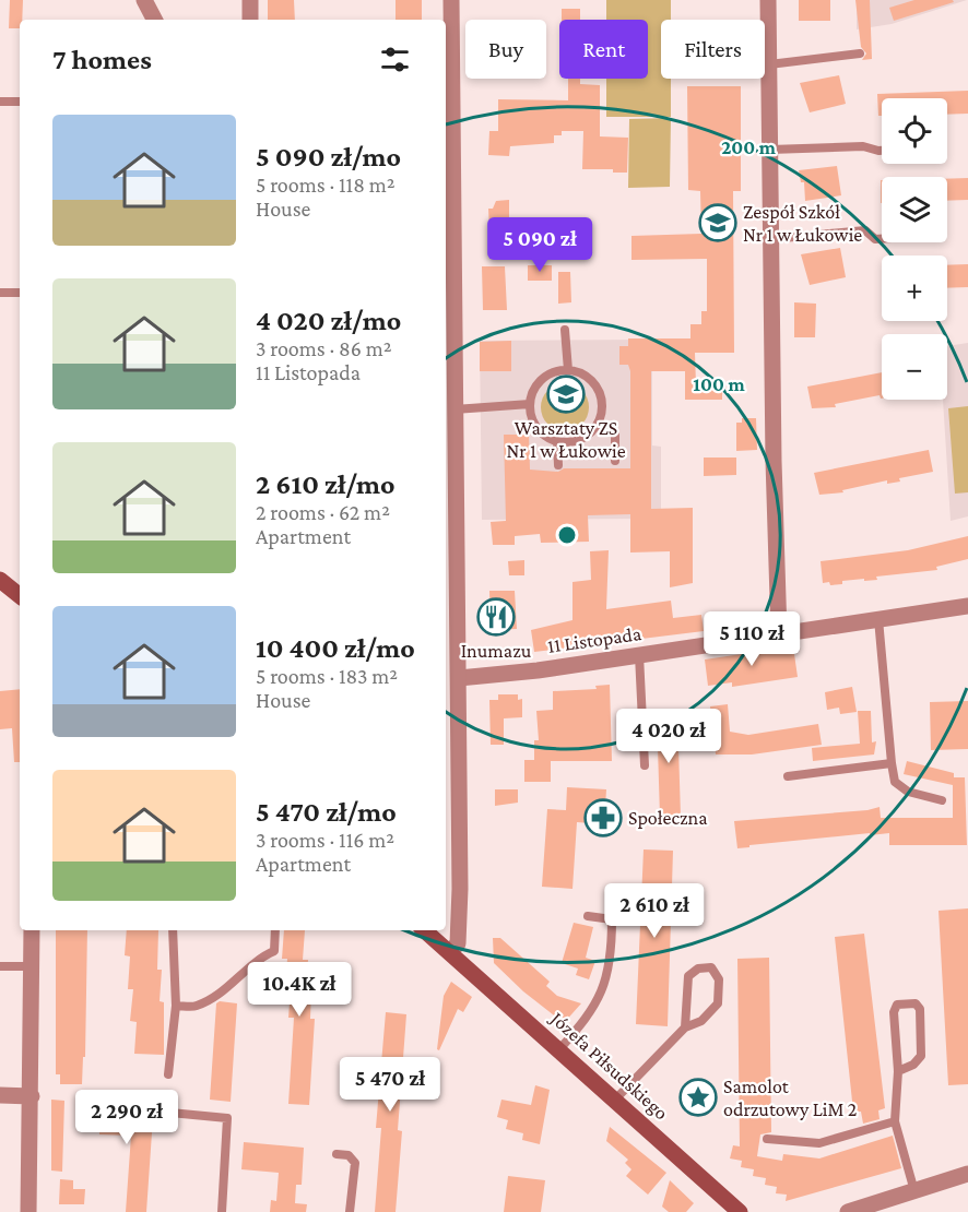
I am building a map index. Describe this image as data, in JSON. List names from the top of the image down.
{
  "streets": {
    "main road": ["Józefa Piłsudskiego"],
    "street": ["11 Listopada"]
  },
  "places": {
    "school or university": ["Zespół Szkół Nr 1 w Łukowie", "Warsztaty ZS Nr 1 w Łukowie"],
    "restaurant": ["Inumazu"],
    "pharmacy": ["Społeczna"],
    "place": ["Samolot odrzutowy LiM 2"]
  },
  "page": {
    "chip": ["Buy", "Rent", "Filters"],
    "heading": "7 homes",
    "map_buttons": ["+", "−"],
    "list": [
      {
        "name": "5 090 zł/mo",
        "note": "5 rooms · 118 m² · House"
      },
      {
        "name": "4 020 zł/mo",
        "note": "3 rooms · 86 m² · 11 Listopada"
      },
      {
        "name": "2 610 zł/mo",
        "note": "2 rooms · 62 m² · Apartment"
      },
      {
        "name": "10 400 zł/mo",
        "note": "5 rooms · 183 m² · House"
      },
      {
        "name": "5 470 zł/mo",
        "note": "3 rooms · 116 m² · Apartment"
      }
    ],
    "price": [
      "5 090 zł",
      "5 110 zł",
      "4 020 zł",
      "2 610 zł",
      "10.4K zł",
      "5 470 zł",
      "2 290 zł"
    ]
  },
  "rings": ["200 m", "100 m"]
}
